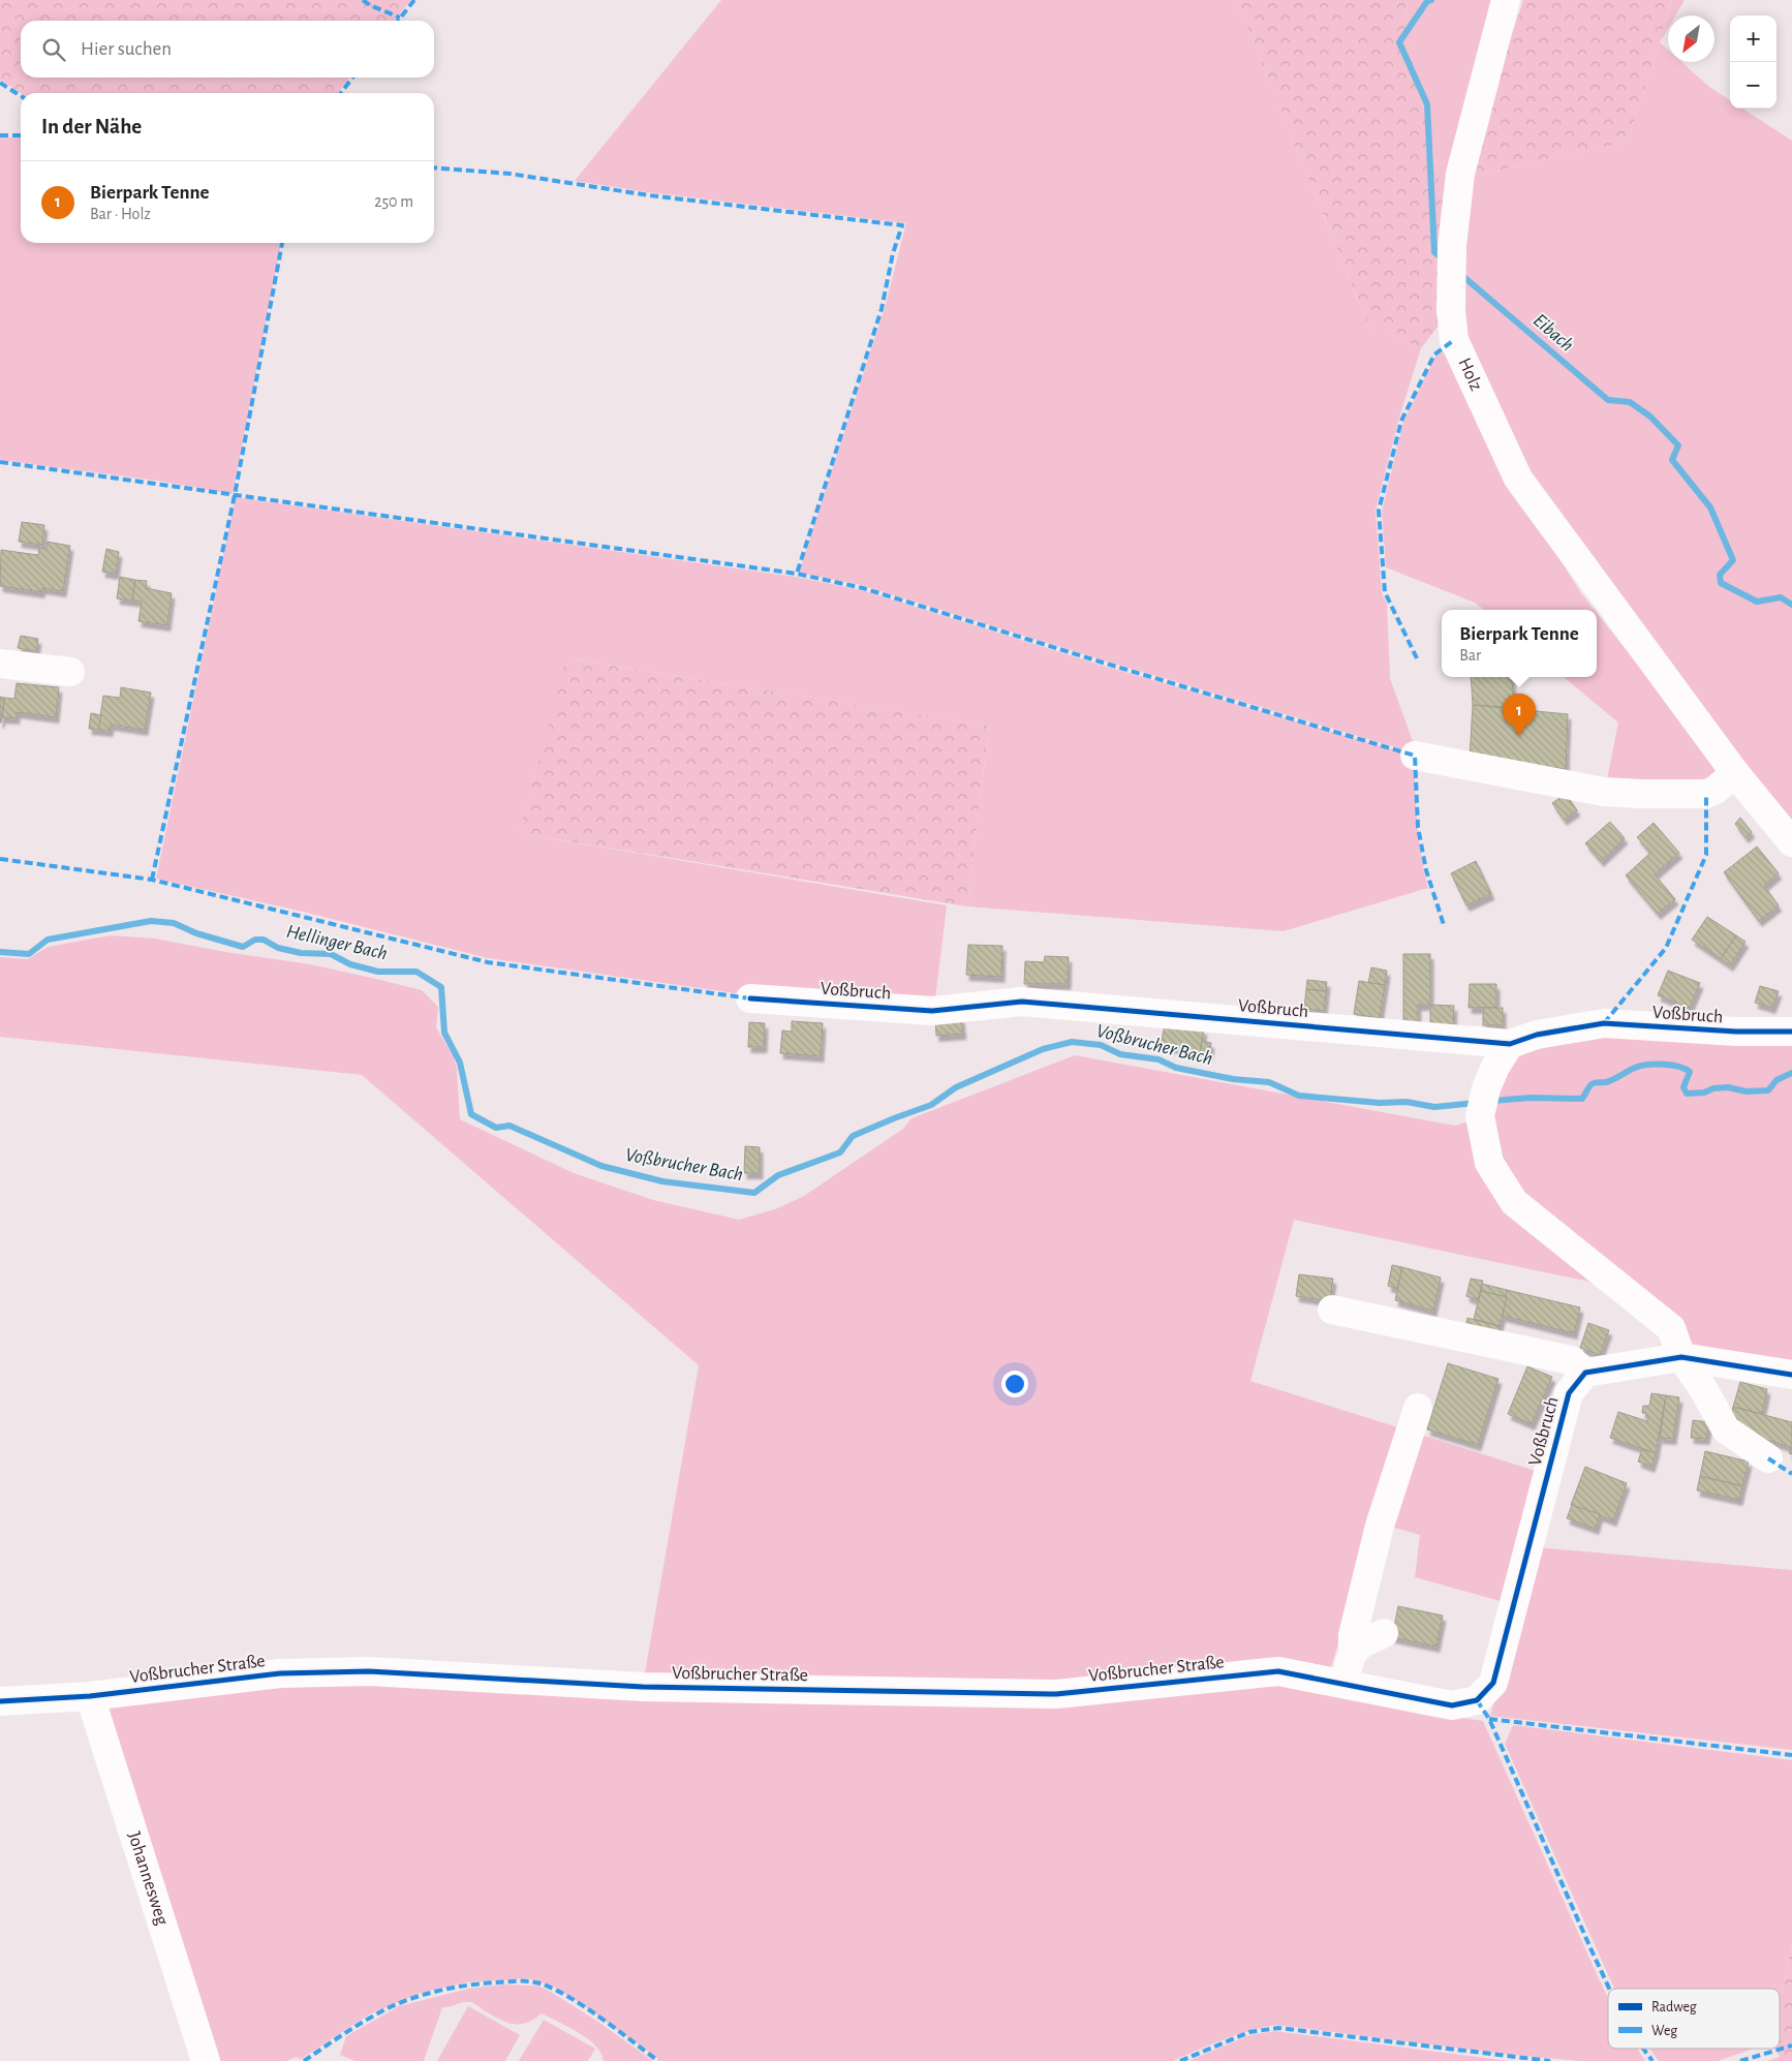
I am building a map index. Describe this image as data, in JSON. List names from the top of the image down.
{
  "streets": {
    "street": [
      "Holz",
      "Voßbruch",
      "Voßbrucher Straße",
      "Johannesweg"
    ]
  },
  "crossings": [
    ["Voßbruch", "Voßbrucher Straße"],
    ["Voßbrucher Straße", "Johannesweg"]
  ],
  "water": ["Eibach", "Hellinger Bach", "Voßbrucher Bach"],
  "legend": ["Radweg", "Weg"],
  "north": "bottom left",
  "page": {
    "map_buttons": ["+", "−"],
    "search": "Hier suchen",
    "heading": "In der Nähe",
    "list": [
      {
        "mark": "1",
        "name": "Bierpark Tenne",
        "note": "Bar · Holz",
        "value": "250 m"
      }
    ],
    "popup": ["Bierpark Tenne", "Bar"],
    "pins": "1"
  }
}
